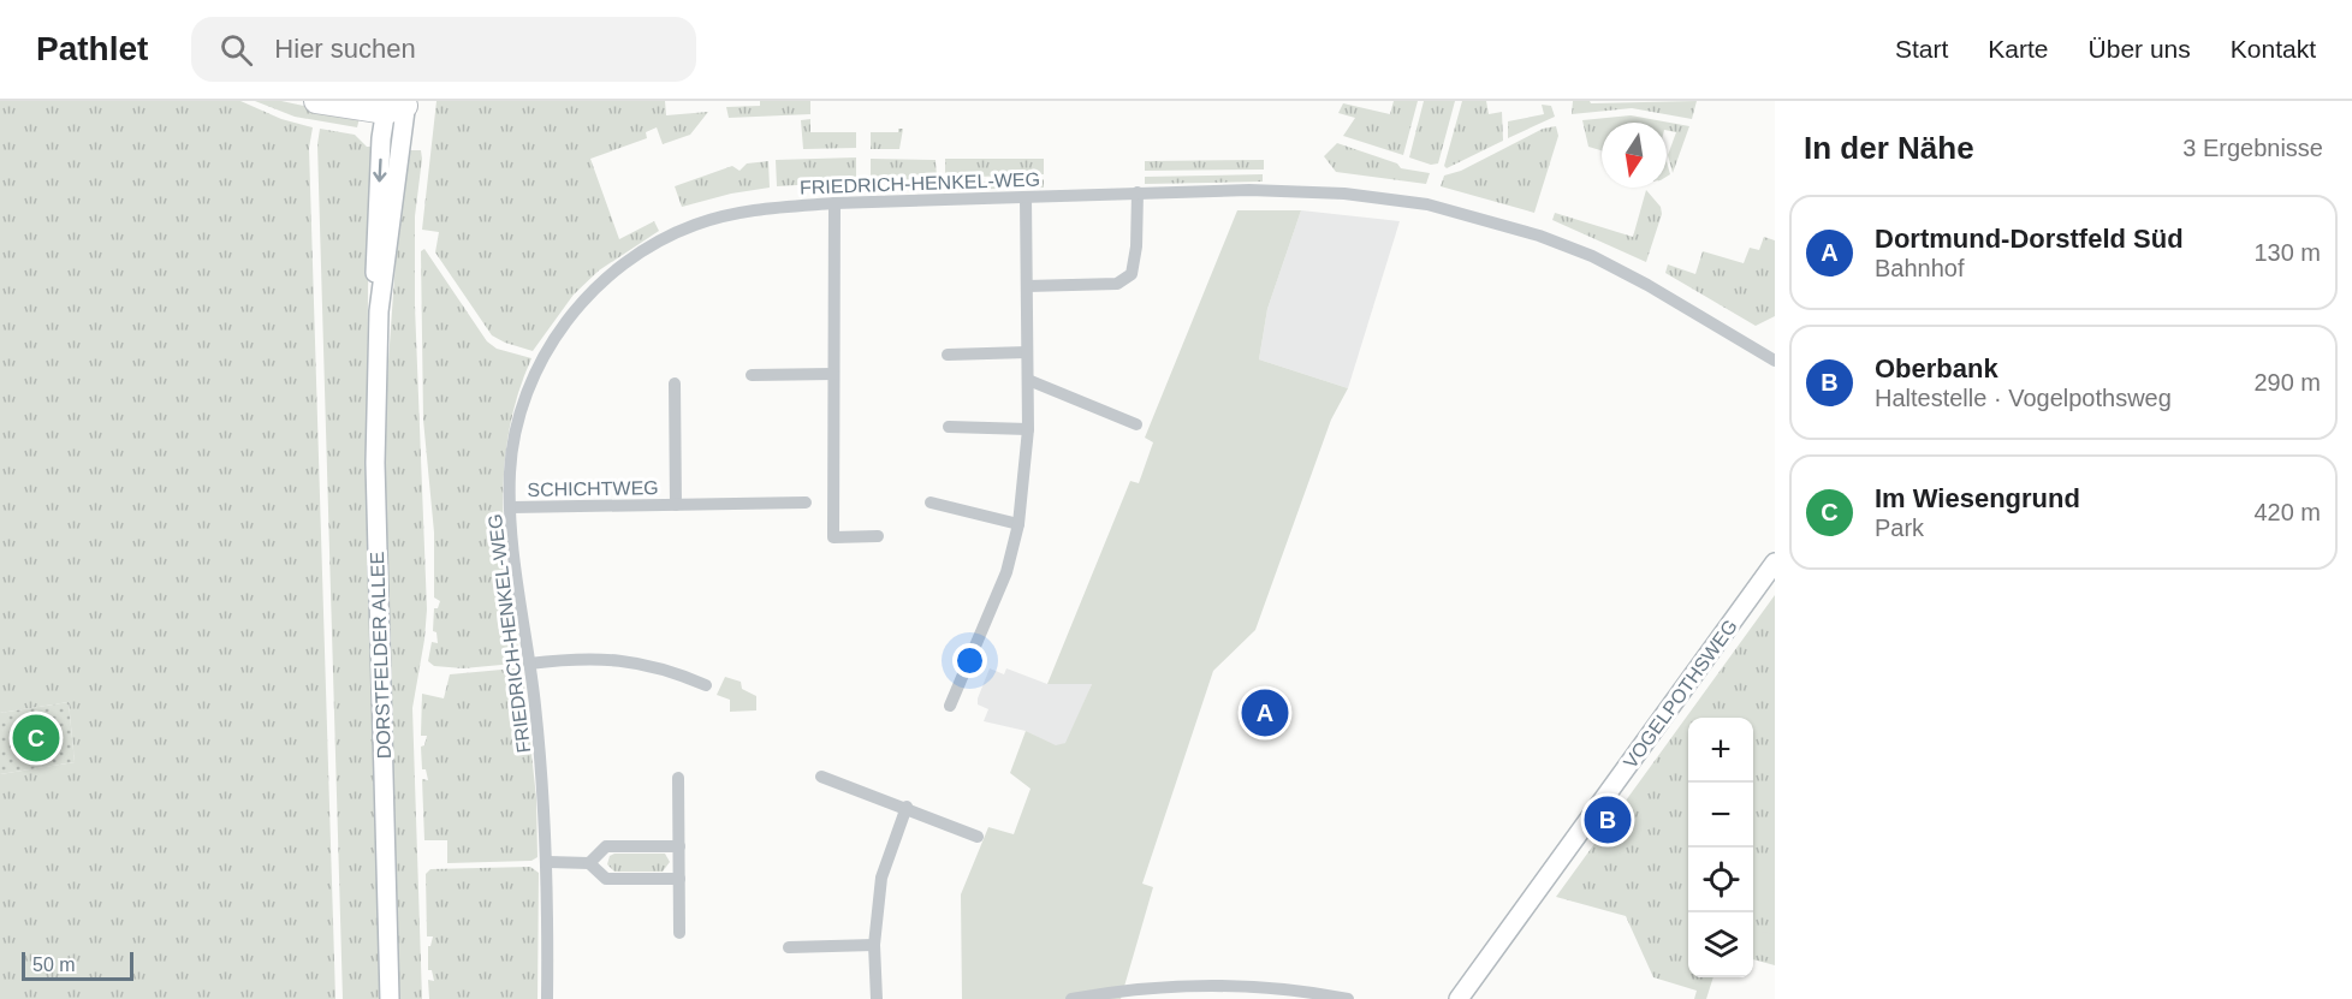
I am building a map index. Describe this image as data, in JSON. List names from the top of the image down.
{
  "streets": {
    "main road": ["DORSTFELDER ALLEE", "VOGELPOTHSWEG"],
    "street": ["FRIEDRICH-HENKEL-WEG", "SCHICHTWEG"]
  },
  "crossings": [
    ["FRIEDRICH-HENKEL-WEG", "SCHICHTWEG"]
  ],
  "scale_bar": "50 m",
  "north": "bottom",
  "page": {
    "header": "Pathlet",
    "search": "Hier suchen",
    "nav": [
      "Start",
      "Karte",
      "Über uns",
      "Kontakt"
    ],
    "heading": ["In der Nähe", "3 Ergebnisse"],
    "list": [
      {
        "mark": "A",
        "name": "Dortmund-Dorstfeld Süd",
        "note": "Bahnhof",
        "value": "130 m"
      },
      {
        "mark": "B",
        "name": "Oberbank",
        "note": "Haltestelle · Vogelpothsweg",
        "value": "290 m"
      },
      {
        "mark": "C",
        "name": "Im Wiesengrund",
        "note": "Park",
        "value": "420 m"
      }
    ],
    "pins": ["A", "C", "B"],
    "map_buttons": ["+", "−"],
    "scale": "50 m"
  }
}
